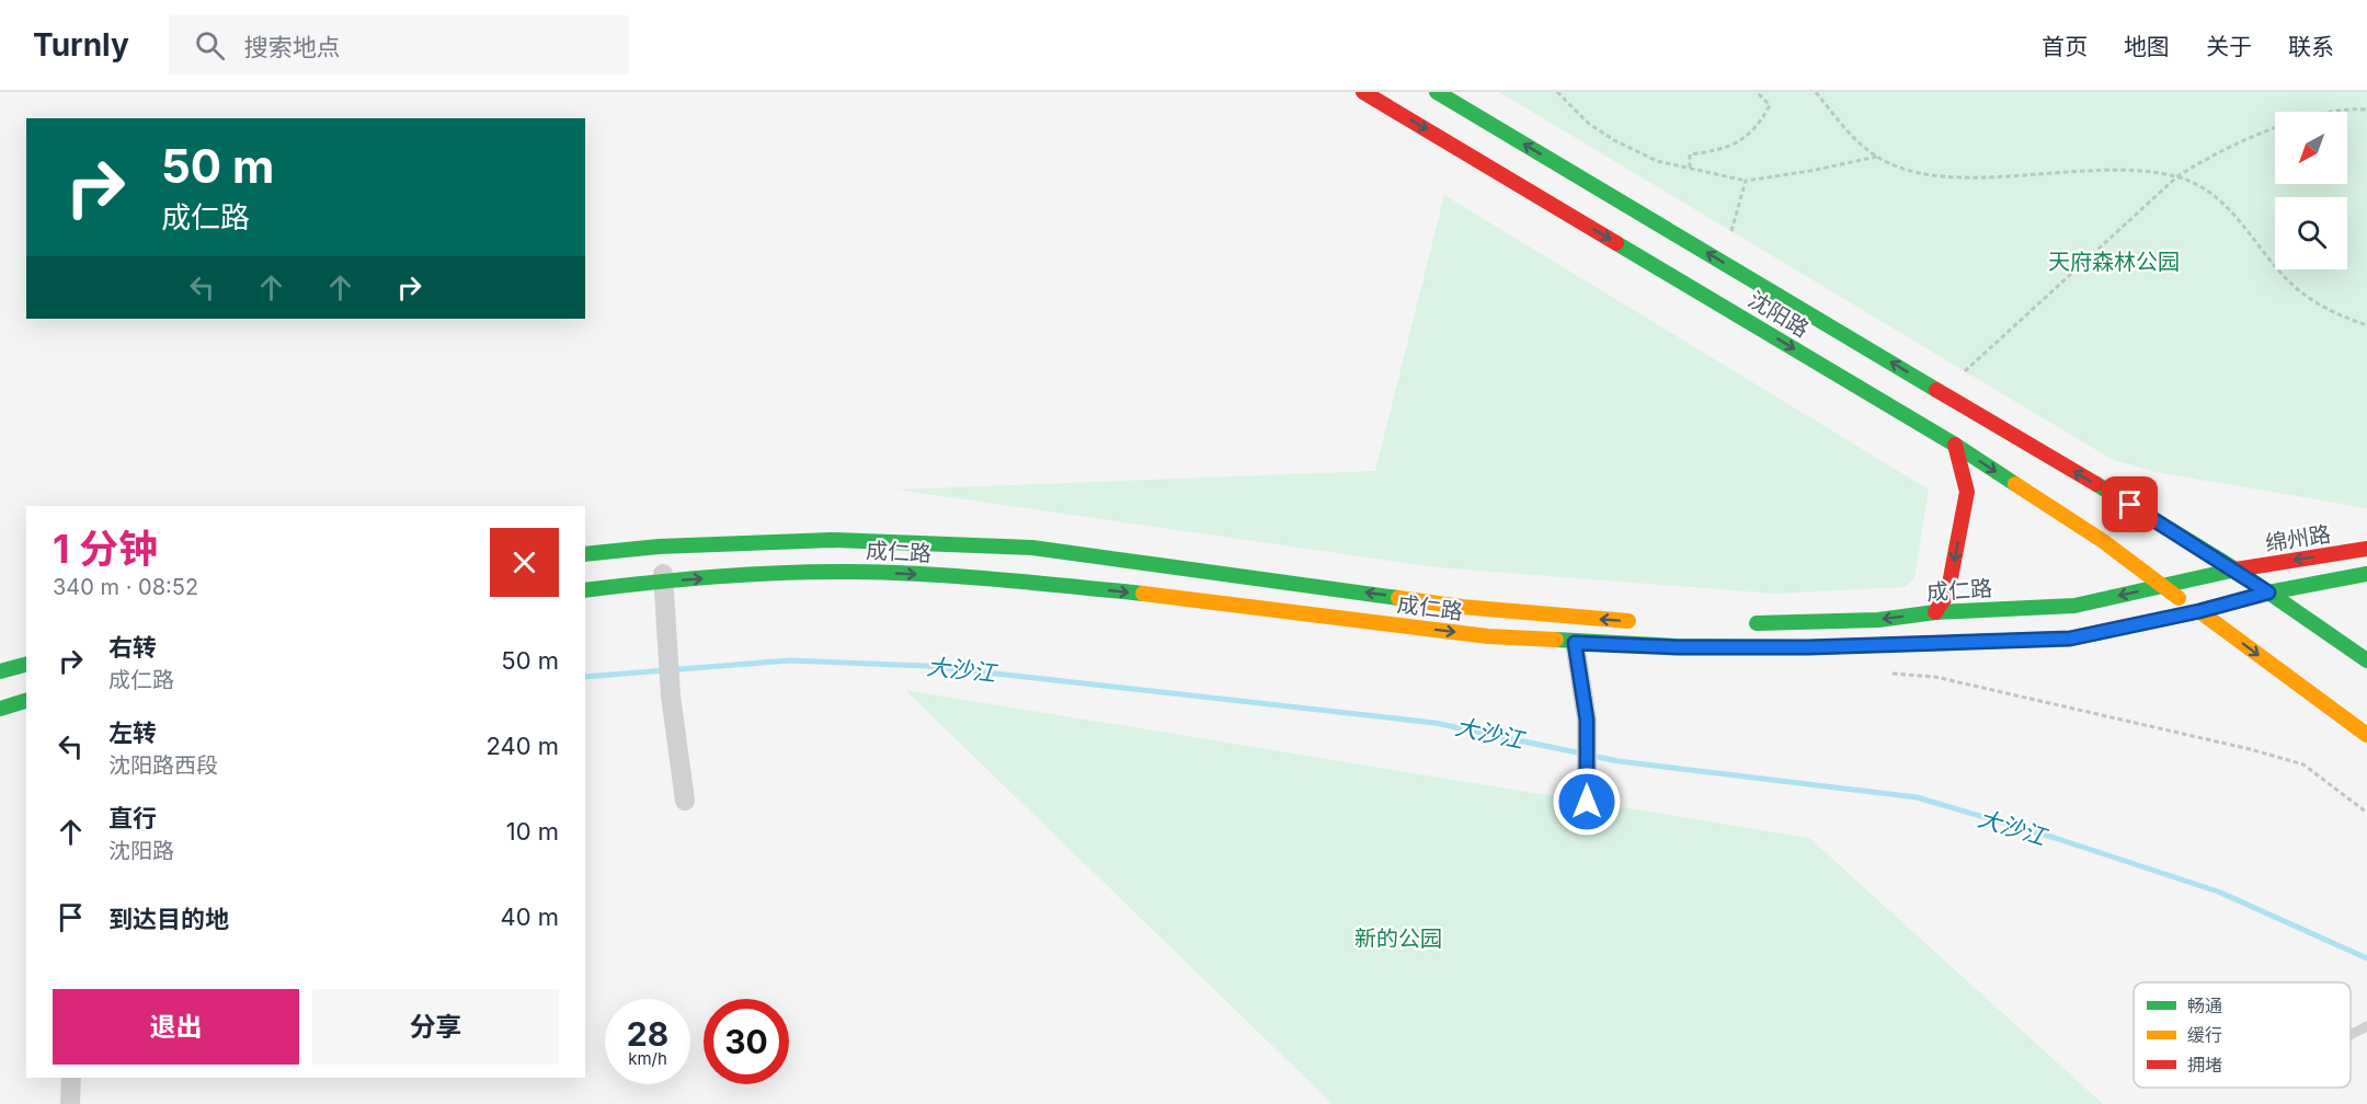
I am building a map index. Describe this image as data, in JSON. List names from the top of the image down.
{
  "streets": {
    "main road": ["沈阳路", "绵州路", "成仁路"]
  },
  "crossings": [
    ["沈阳路", "绵州路"],
    ["沈阳路", "成仁路"],
    ["绵州路", "成仁路"]
  ],
  "water": ["大沙江"],
  "parks": ["天府森林公园", "新的公园"],
  "legend": ["畅通", "缓行", "拥堵"],
  "north": "bottom left",
  "page": {
    "header": "Turnly",
    "search": "搜索地点",
    "nav": [
      "首页",
      "地图",
      "关于",
      "联系"
    ],
    "turn": ["50 m", "成仁路"],
    "heading": ["1 分钟", "340 m · 08:52"],
    "list": [
      {
        "name": "右转",
        "note": "成仁路",
        "value": "50 m"
      },
      {
        "name": "左转",
        "note": "沈阳路西段",
        "value": "240 m"
      },
      {
        "name": "直行",
        "note": "沈阳路",
        "value": "10 m"
      },
      {
        "name": "到达目的地",
        "value": "40 m"
      }
    ],
    "buttons": ["退出", "分享"],
    "speed": "28 km/h",
    "limit": "30"
  }
}
